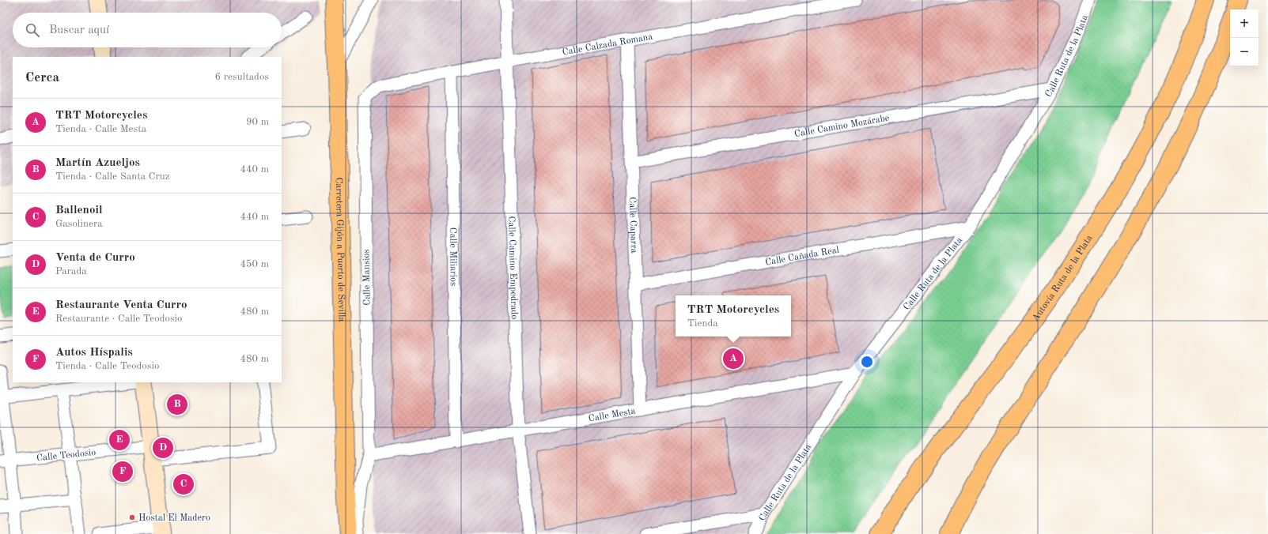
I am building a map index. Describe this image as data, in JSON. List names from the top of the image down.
{
  "streets": {
    "highway": ["Carretera Gijón a Puerto de Sevilla", "Autovía Ruta de la Plata"],
    "street": [
      "Calle Calzada Romana",
      "Calle Ruta de la Plata",
      "Calle Camino Mozárabe",
      "Calle Caparra",
      "Calle Cañada Real",
      "Calle Miliarios",
      "Calle Camino Empedrado",
      "Calle Mansios",
      "Calle Mesta",
      "Calle Teodosio"
    ]
  },
  "crossings": [
    ["Calle Calzada Romana", "Calle Caparra"],
    ["Calle Calzada Romana", "Calle Miliarios"],
    ["Calle Calzada Romana", "Calle Camino Empedrado"],
    ["Calle Calzada Romana", "Calle Mansios"],
    ["Calle Ruta de la Plata", "Calle Camino Mozárabe"],
    ["Calle Ruta de la Plata", "Calle Cañada Real"],
    ["Calle Ruta de la Plata", "Calle Mesta"],
    ["Calle Camino Mozárabe", "Calle Caparra"],
    ["Calle Caparra", "Calle Cañada Real"],
    ["Calle Caparra", "Calle Mesta"],
    ["Calle Miliarios", "Calle Mesta"],
    ["Calle Camino Empedrado", "Calle Mesta"],
    ["Calle Mansios", "Calle Mesta"]
  ],
  "places": ["Hostal El Madero"],
  "page": {
    "map_buttons": ["+", "−"],
    "search": "Buscar aquí",
    "heading": ["Cerca", "6 resultados"],
    "list": [
      {
        "mark": "A",
        "name": "TRT Motorcycles",
        "note": "Tienda · Calle Mesta",
        "value": "90 m"
      },
      {
        "mark": "B",
        "name": "Martín Azueljos",
        "note": "Tienda · Calle Santa Cruz",
        "value": "440 m"
      },
      {
        "mark": "C",
        "name": "Ballenoil",
        "note": "Gasolinera",
        "value": "440 m"
      },
      {
        "mark": "D",
        "name": "Venta de Curro",
        "note": "Parada",
        "value": "450 m"
      },
      {
        "mark": "E",
        "name": "Restaurante Venta Curro",
        "note": "Restaurante · Calle Teodosio",
        "value": "480 m"
      },
      {
        "mark": "F",
        "name": "Autos Híspalis",
        "note": "Tienda · Calle Teodosio",
        "value": "480 m"
      }
    ],
    "popup": ["TRT Motorcycles", "Tienda"],
    "pins": [
      "A",
      "B",
      "E",
      "D",
      "F",
      "C"
    ]
  }
}
